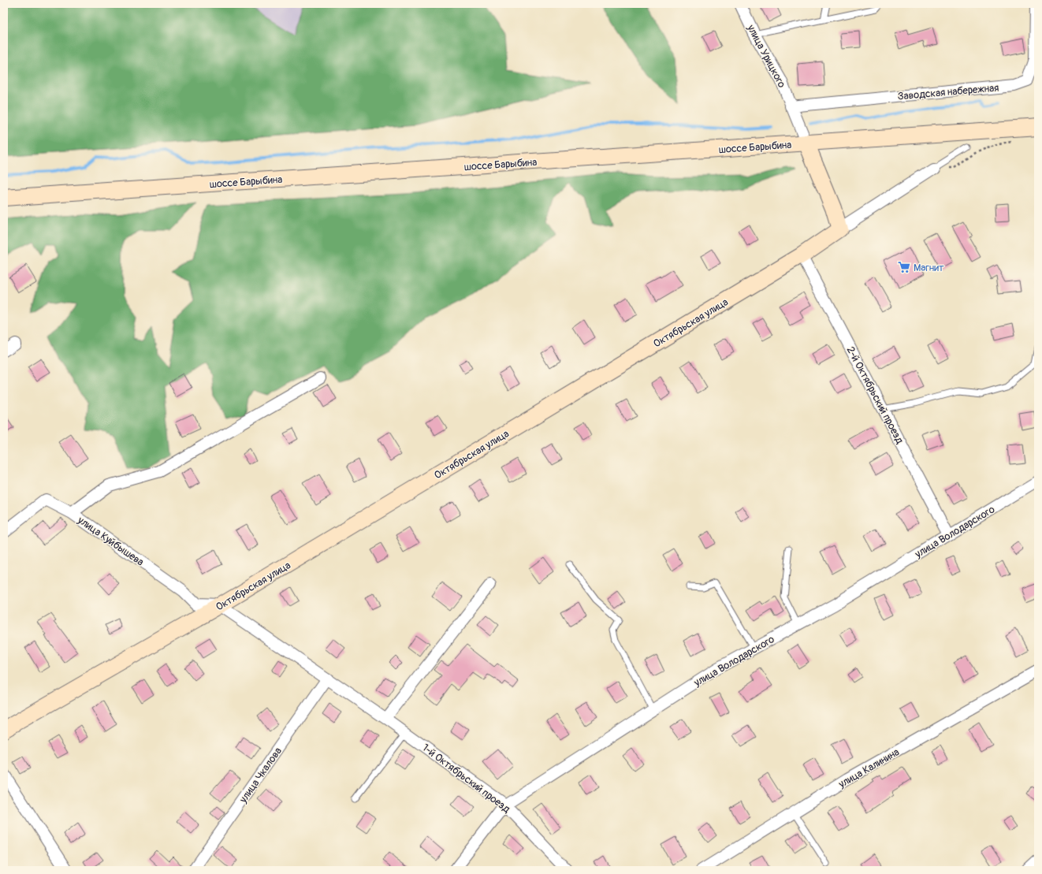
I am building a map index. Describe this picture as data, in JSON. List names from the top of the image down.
{
  "streets": {
    "street": [
      "улица Урицкого",
      "Заводская набережная",
      "шоссе Барыбина",
      "Октябрьская улица",
      "2-й Октябрьский проезд",
      "улица Володарского",
      "улица Куйбышева",
      "улица Калинина",
      "улица Чкалова",
      "1-й Октябрьский проезд"
    ]
  },
  "crossings": [
    ["улица Урицкого", "Заводская набережная"],
    ["улица Урицкого", "шоссе Барыбина"],
    ["Октябрьская улица", "2-й Октябрьский проезд"],
    ["Октябрьская улица", "улица Куйбышева"],
    ["Октябрьская улица", "1-й Октябрьский проезд"],
    ["2-й Октябрьский проезд", "улица Володарского"],
    ["улица Володарского", "1-й Октябрьский проезд"],
    ["улица Куйбышева", "1-й Октябрьский проезд"],
    ["улица Чкалова", "1-й Октябрьский проезд"]
  ],
  "places": {
    "supermarket": ["Магнит"]
  }
}
